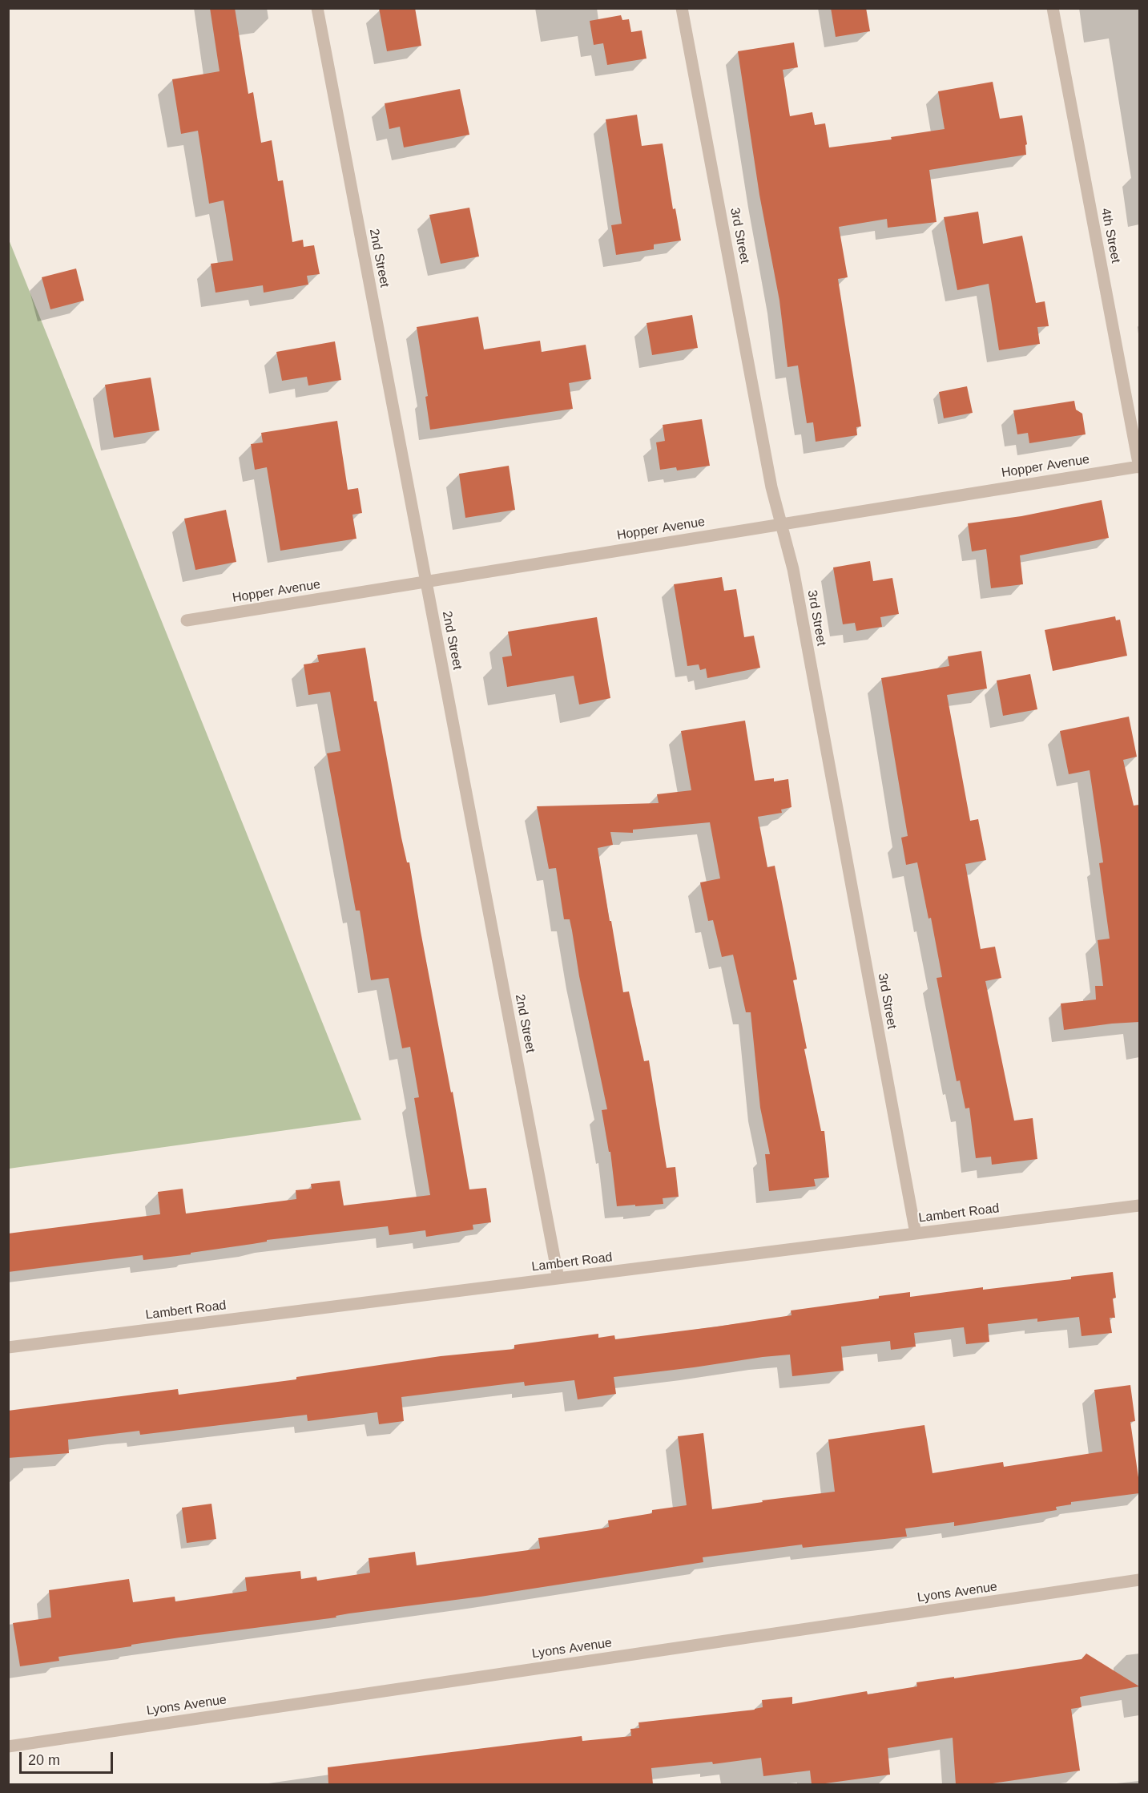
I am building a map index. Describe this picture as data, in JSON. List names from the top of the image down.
{
  "streets": {
    "street": [
      "3rd Street",
      "4th Street",
      "2nd Street",
      "Hopper Avenue",
      "Lambert Road",
      "Lyons Avenue"
    ]
  },
  "crossings": [
    ["3rd Street", "Hopper Avenue"],
    ["3rd Street", "Lambert Road"],
    ["4th Street", "Hopper Avenue"],
    ["2nd Street", "Hopper Avenue"],
    ["2nd Street", "Lambert Road"]
  ],
  "scale_bar": "20 m"
}
